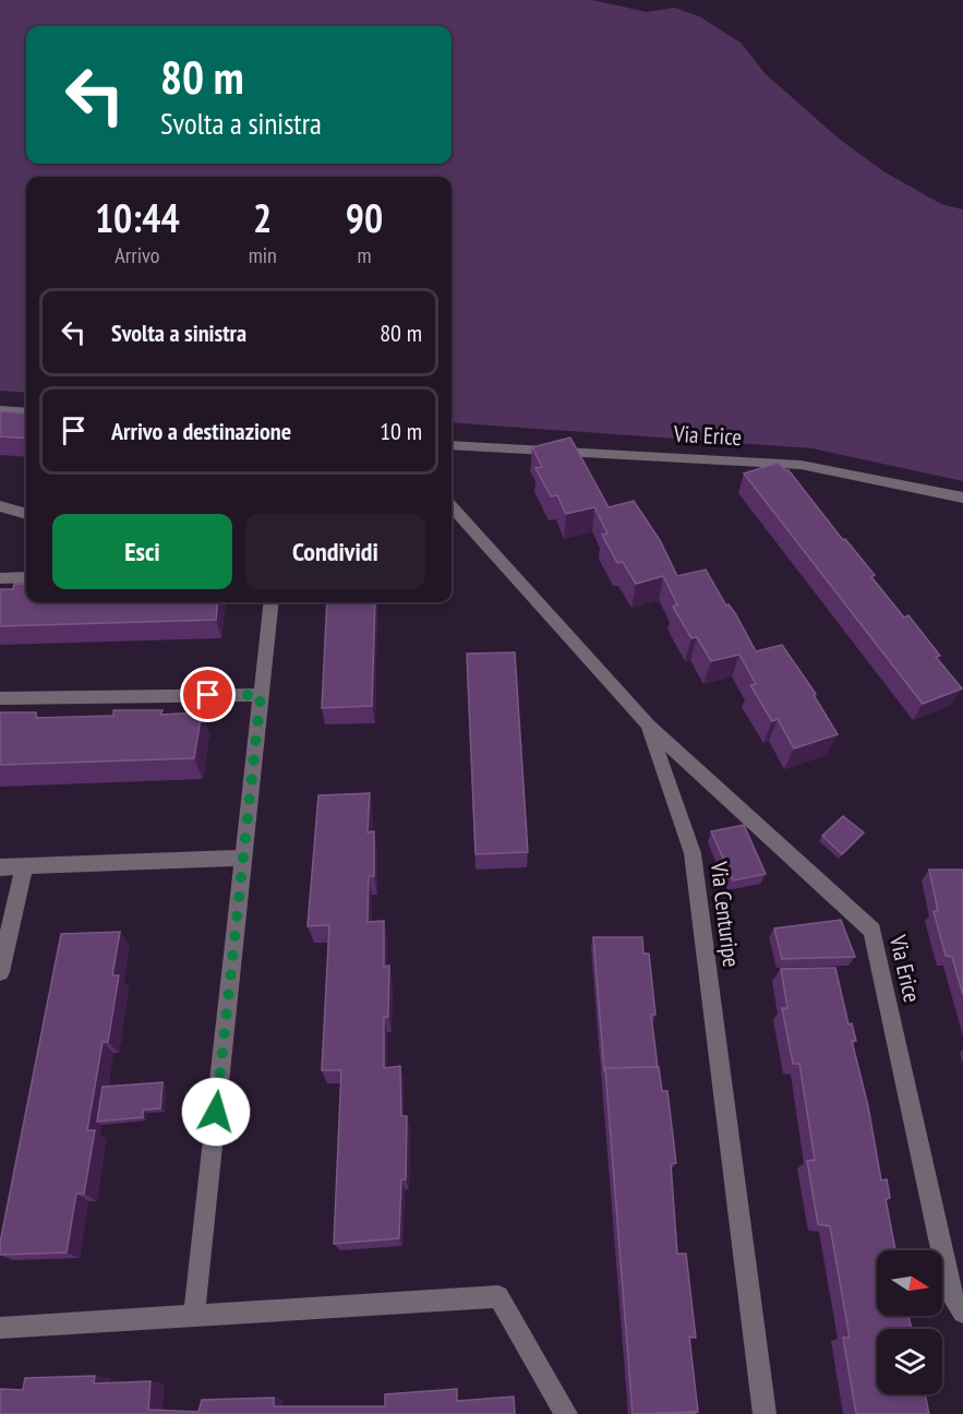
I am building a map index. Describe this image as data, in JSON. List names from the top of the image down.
{
  "streets": {
    "street": ["Via Erice", "Via Centuripe"]
  },
  "crossings": [
    ["Via Erice", "Via Centuripe"]
  ],
  "north": "right",
  "page": {
    "turn": ["80 m", "Svolta a sinistra"],
    "eta": [
      "10:44",
      "Arrivo",
      "2",
      "min",
      "90",
      "m"
    ],
    "list": [
      {
        "name": "Svolta a sinistra",
        "value": "80 m"
      },
      {
        "name": "Arrivo a destinazione",
        "value": "10 m"
      }
    ],
    "buttons": ["Esci", "Condividi"]
  }
}
